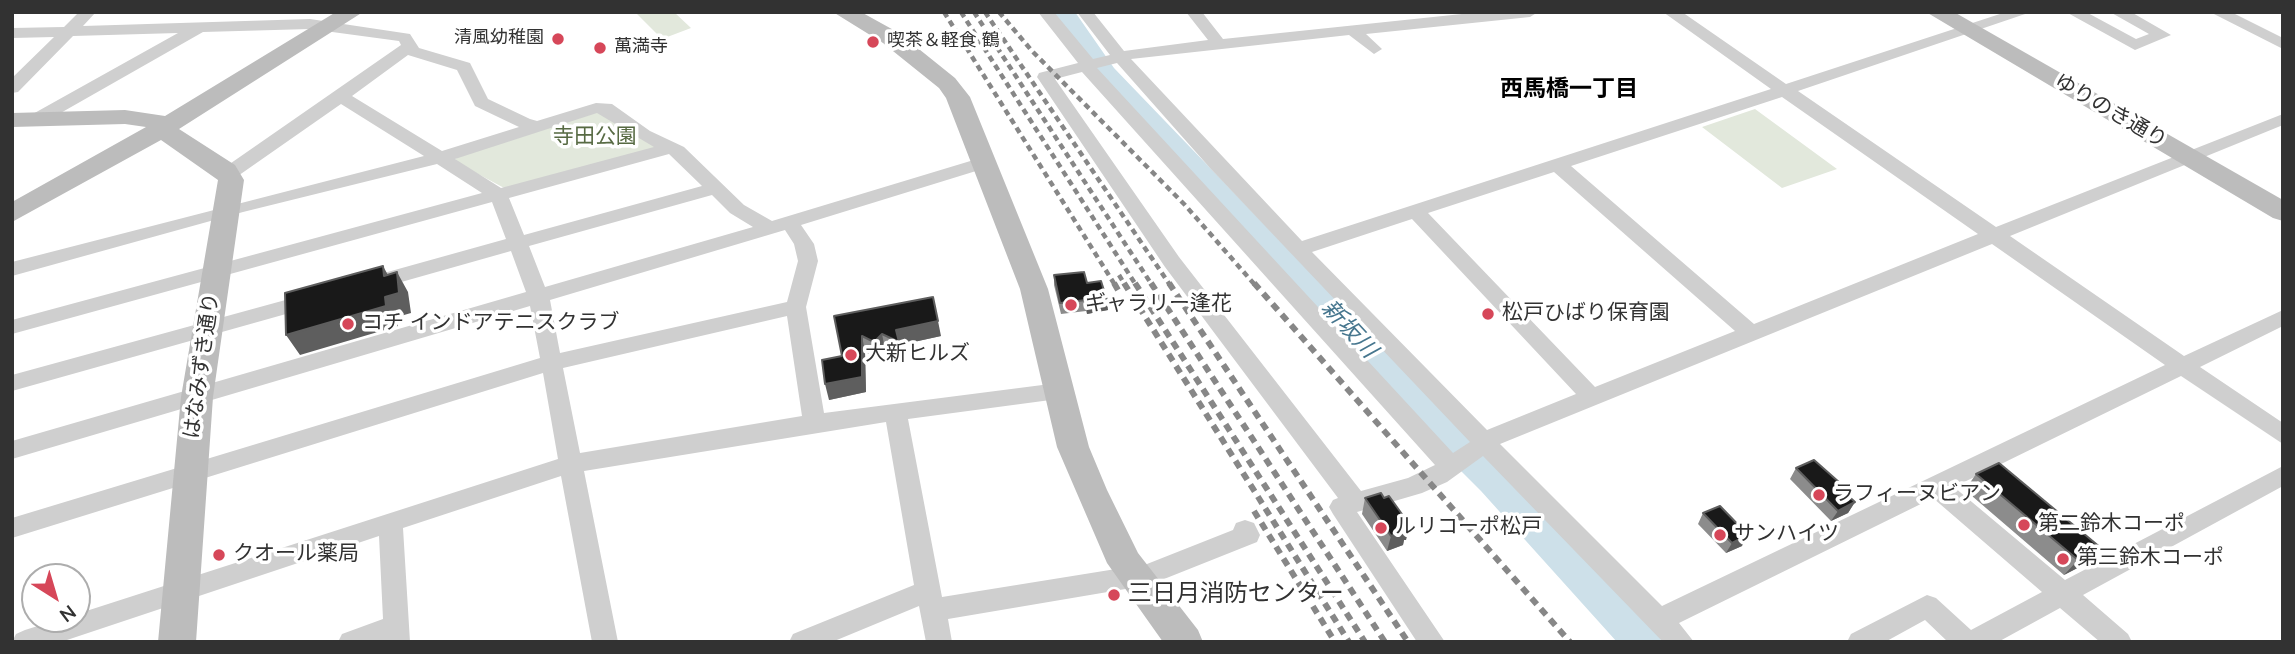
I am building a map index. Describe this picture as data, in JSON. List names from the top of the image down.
{
  "streets": {
    "street": ["ゆりのき通り", "はなみずき通り"]
  },
  "districts": ["西馬橋一丁目"],
  "water": ["新坂川"],
  "parks": ["寺田公園"],
  "places": [
    "清風幼稚園",
    "喫茶＆軽食 鶴",
    "萬満寺",
    "ギャラリー逢花",
    "松戸ひばり保育園",
    "コチ インドアテニスクラブ",
    "大新ヒルズ",
    "ラフィーヌビアン",
    "第二鈴木コーポ",
    "ルリコーポ松戸",
    "サンハイツ",
    "クオール薬局",
    "第三鈴木コーポ",
    "三日月消防センター"
  ],
  "north": "bottom right"
}
